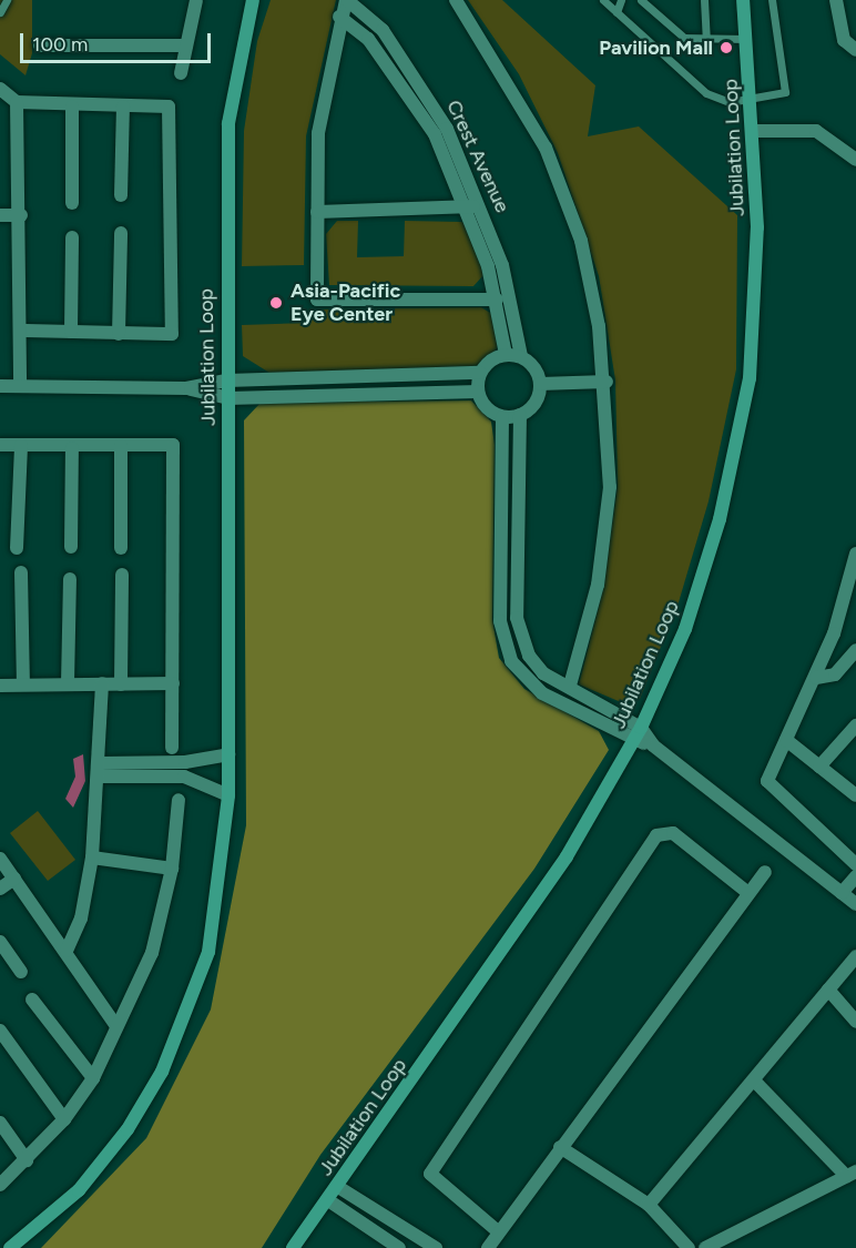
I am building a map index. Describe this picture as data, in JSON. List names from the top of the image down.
{
  "streets": {
    "main road": ["Jubilation Loop"],
    "street": ["Crest Avenue"]
  },
  "places": ["Pavilion Mall", "Asia-Pacific Eye Center"],
  "scale_bar": "100 m"
}
